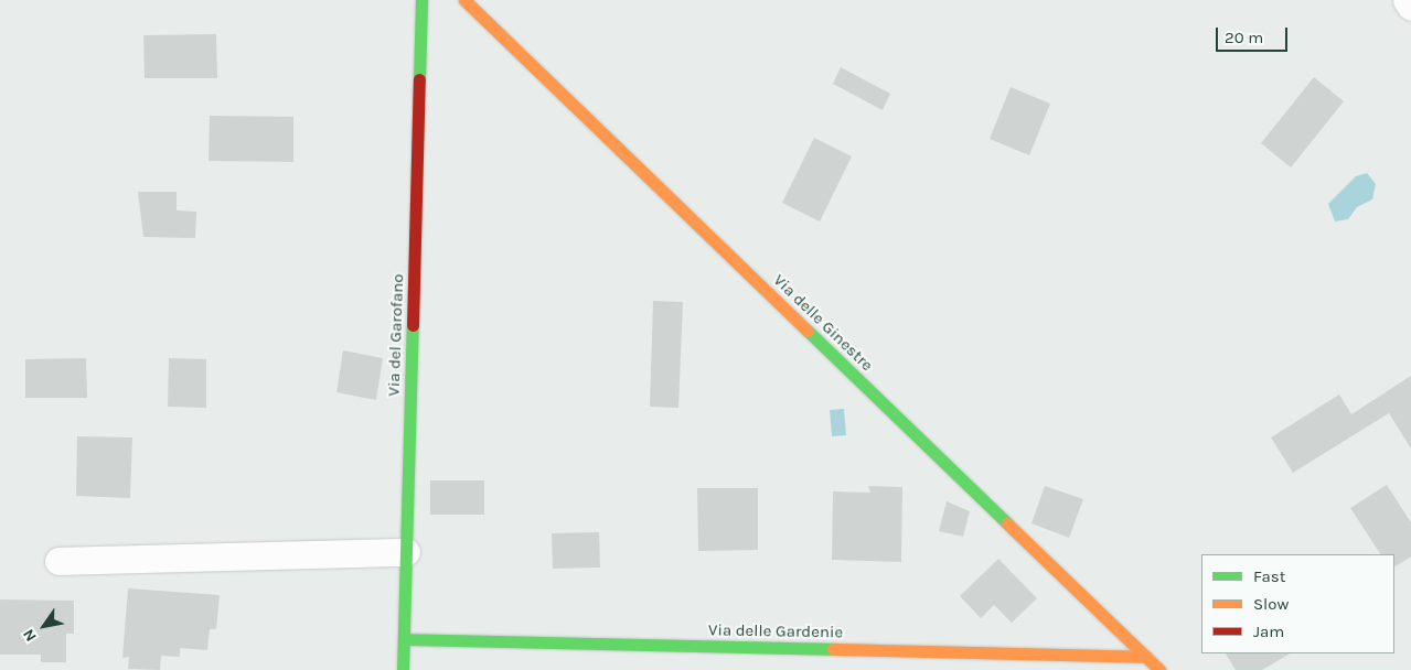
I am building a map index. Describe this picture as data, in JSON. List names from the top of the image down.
{
  "streets": {
    "street": ["Via delle Ginestre", "Via del Garofano", "Via delle Gardenie"]
  },
  "crossings": [
    ["Via delle Ginestre", "Via delle Gardenie"],
    ["Via del Garofano", "Via delle Gardenie"]
  ],
  "legend": ["Fast", "Slow", "Jam"],
  "scale_bar": "20 m",
  "north": "bottom left"
}
